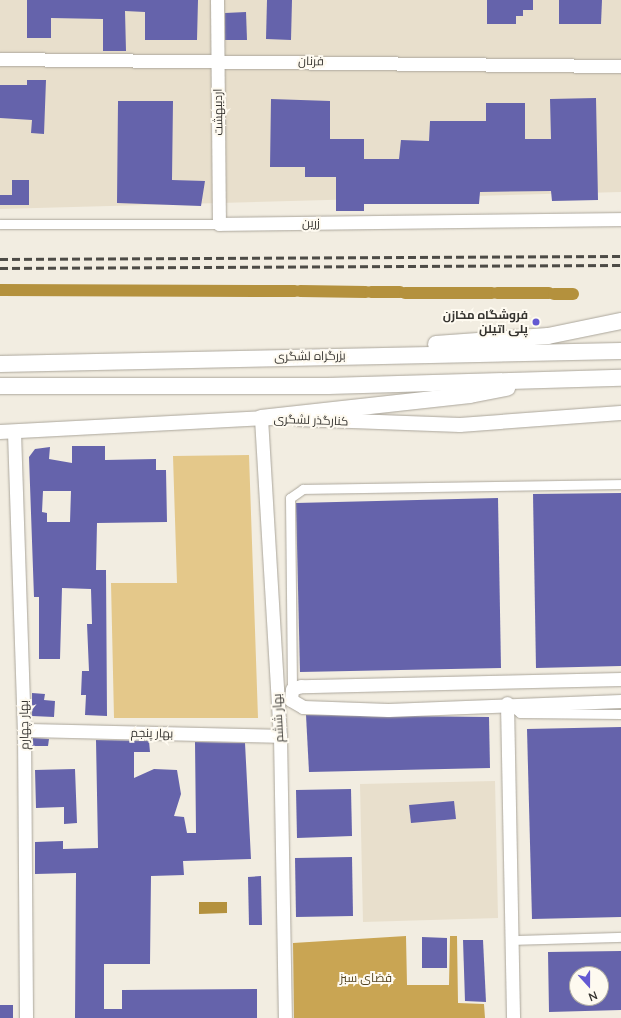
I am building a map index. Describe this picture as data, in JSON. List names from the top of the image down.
{
  "streets": {
    "highway": ["بزرگراه لشگری"],
    "main road": ["کنارگذر لشگری"],
    "street": [
      "فرنان",
      "اردیبهشت",
      "زرین",
      "بهار ششم",
      "بهار چهارم",
      "بهار پنجم"
    ]
  },
  "crossings": [
    ["فرنان", "اردیبهشت"],
    ["اردیبهشت", "زرین"],
    ["کنارگذر لشگری", "بهار ششم"],
    ["کنارگذر لشگری", "بهار چهارم"],
    ["بهار ششم", "بهار پنجم"],
    ["بهار چهارم", "بهار پنجم"]
  ],
  "parks": ["فضای سبز"],
  "places": ["فروشگاه مخازن پلی اتیلن"],
  "north": "bottom"
}
